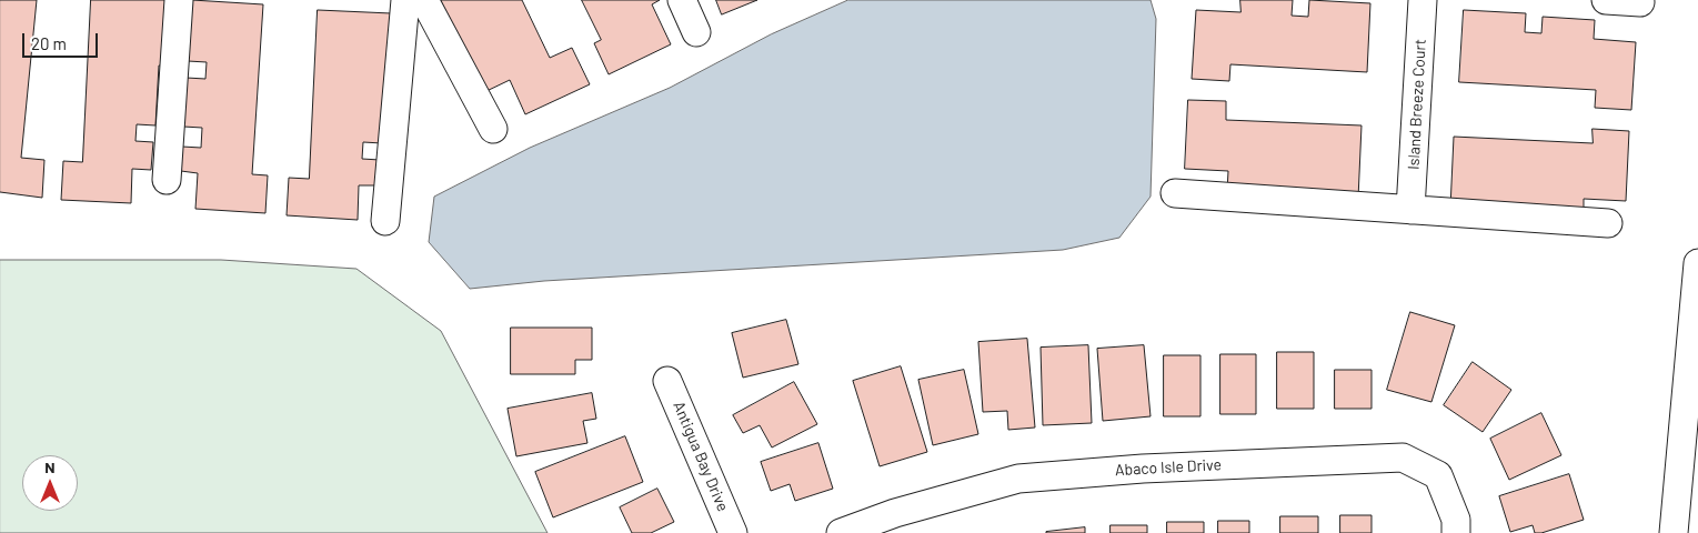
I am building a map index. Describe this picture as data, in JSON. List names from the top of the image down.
{
  "streets": {
    "street": ["Island Breeze Court", "Antigua Bay Drive", "Abaco Isle Drive"]
  },
  "scale_bar": "20 m",
  "north": "top"
}
